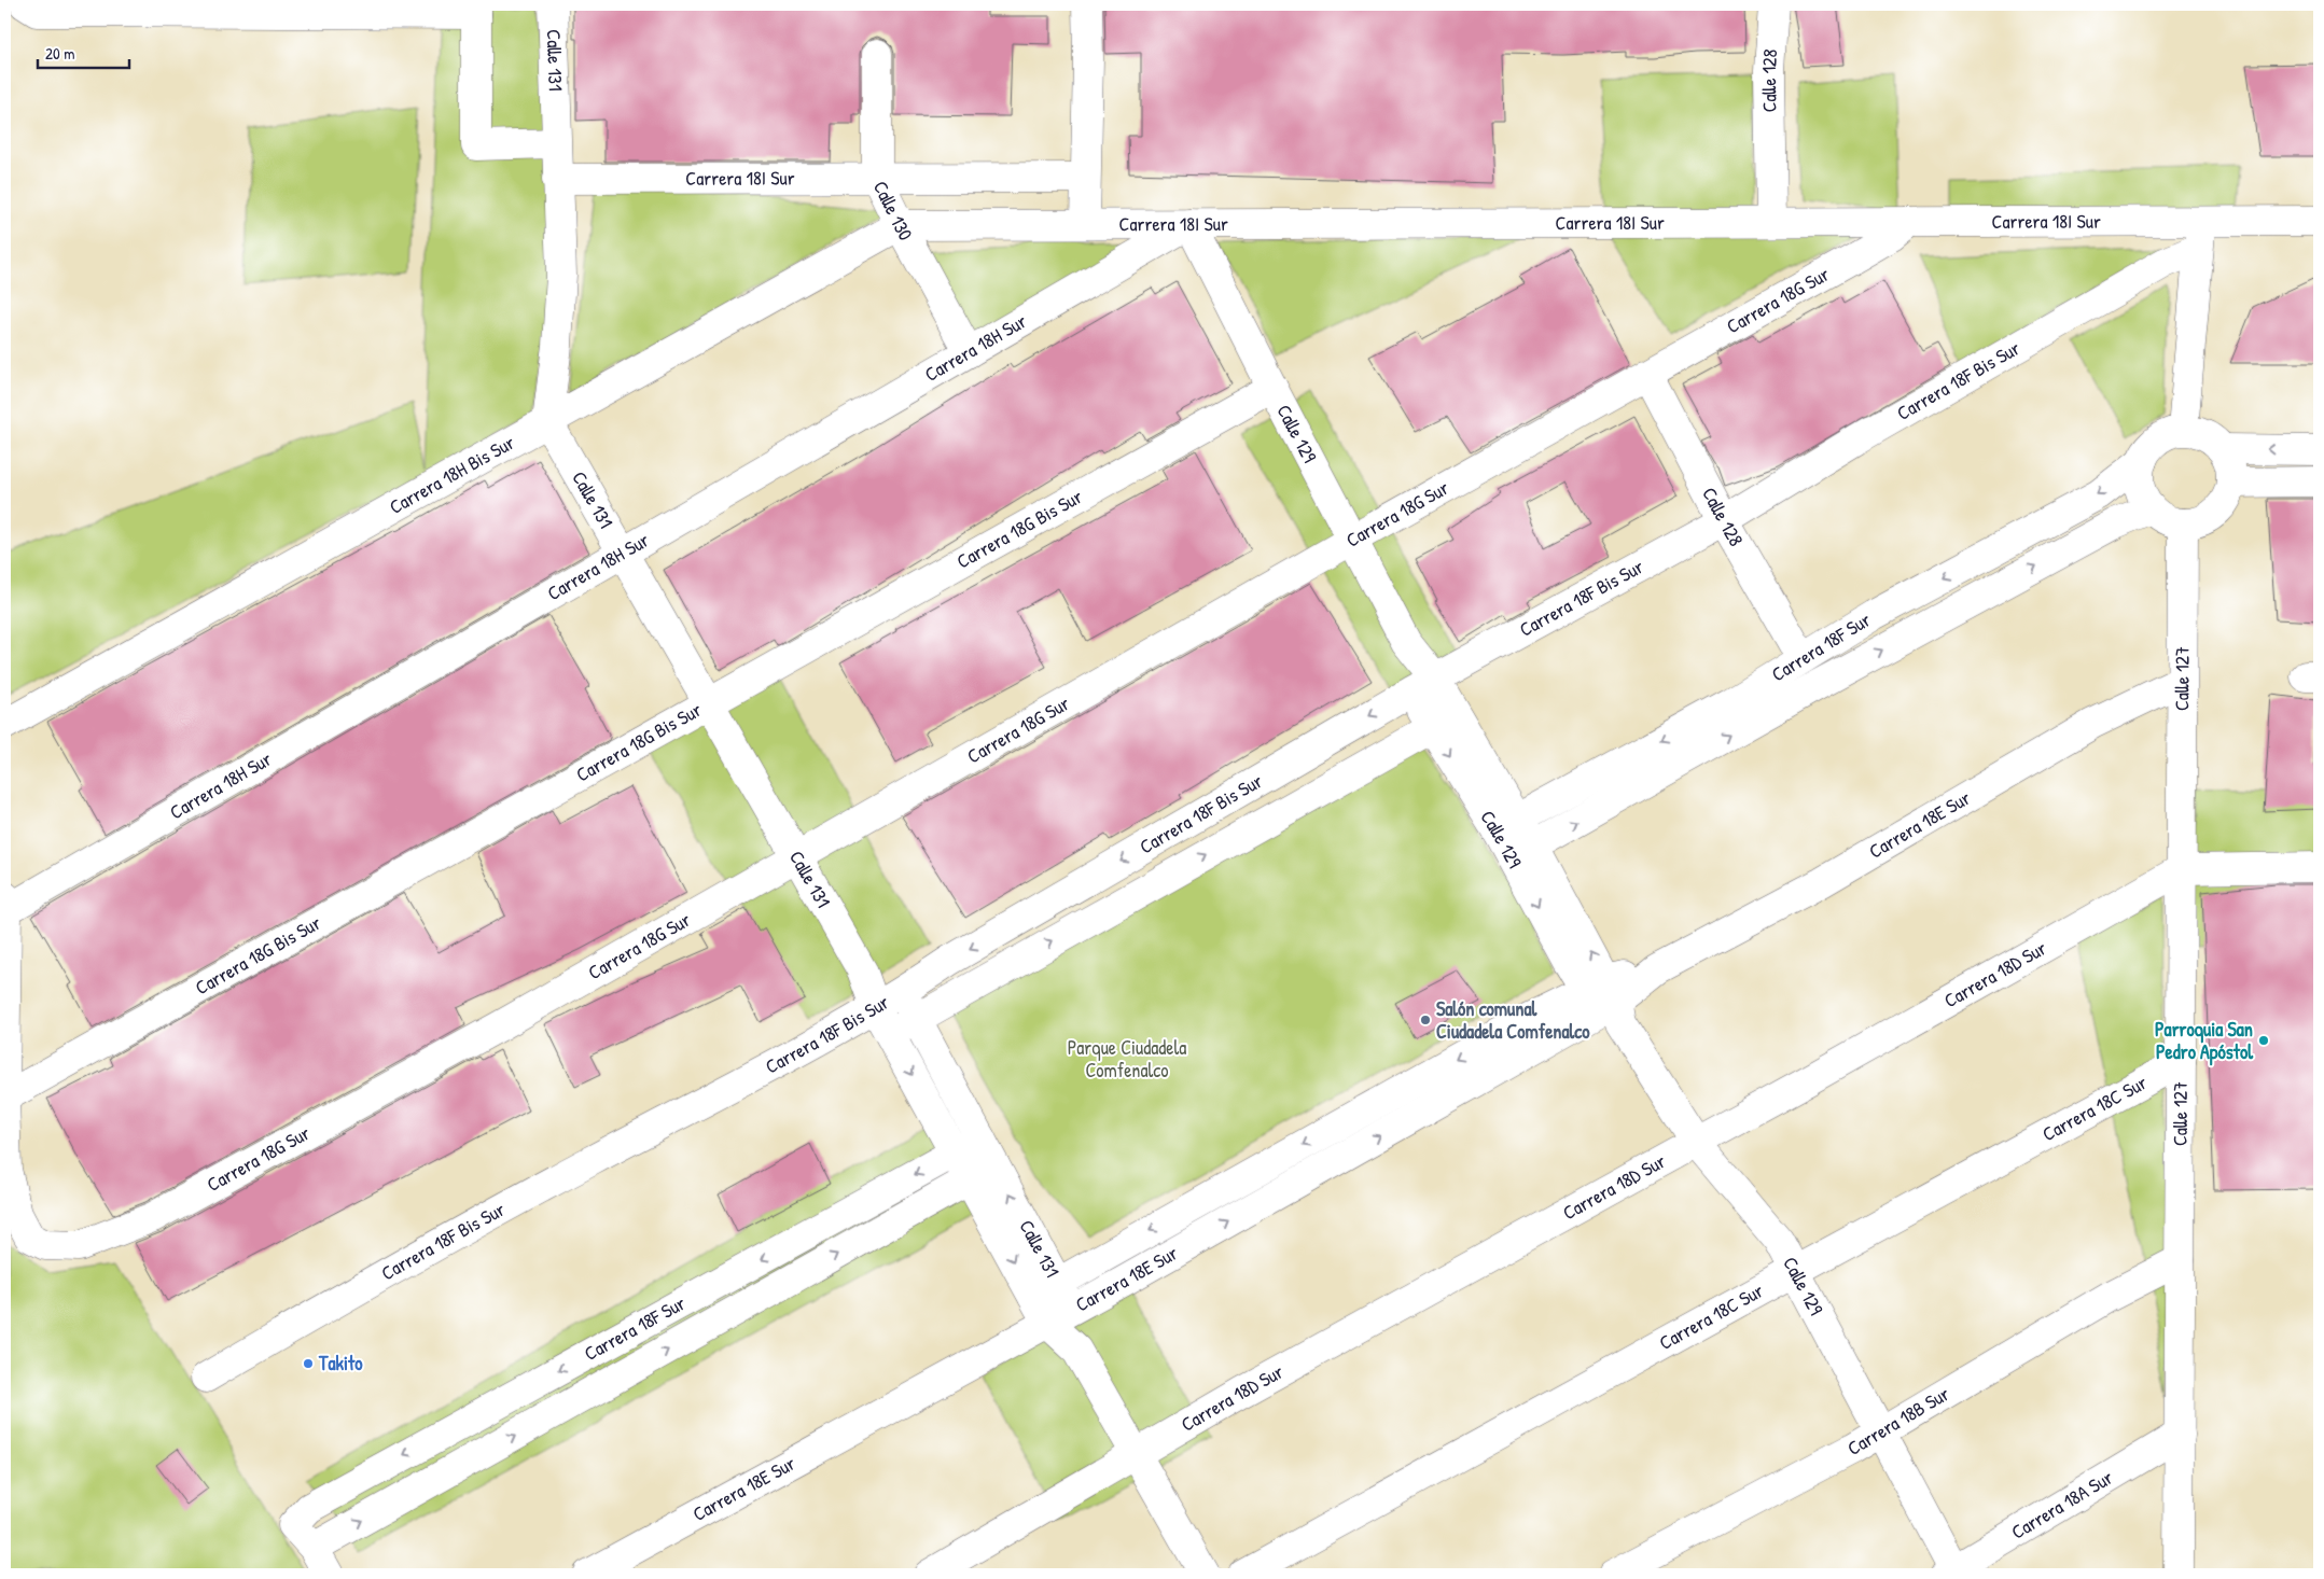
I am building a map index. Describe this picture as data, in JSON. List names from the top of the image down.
{
  "streets": {
    "street": [
      "Calle 131",
      "Calle 128",
      "Carrera 18I Sur",
      "Calle 130",
      "Carrera 18G Sur",
      "Carrera 18H Sur",
      "Carrera 18F Bis Sur",
      "Calle 129",
      "Carrera 18H Bis Sur",
      "Carrera 18G Bis Sur",
      "Carrera 18F Sur",
      "Calle 127",
      "Carrera 18E Sur",
      "Carrera 18D Sur",
      "Carrera 18C Sur",
      "Carrera 18B Sur",
      "Carrera 18A Sur"
    ]
  },
  "crossings": [
    ["Calle 131", "Carrera 18I Sur"],
    ["Calle 131", "Carrera 18G Sur"],
    ["Calle 131", "Carrera 18H Sur"],
    ["Calle 131", "Carrera 18F Bis Sur"],
    ["Calle 131", "Carrera 18H Bis Sur"],
    ["Calle 131", "Carrera 18G Bis Sur"],
    ["Calle 131", "Carrera 18F Sur"],
    ["Calle 131", "Carrera 18E Sur"],
    ["Calle 131", "Carrera 18D Sur"],
    ["Calle 128", "Carrera 18I Sur"],
    ["Calle 128", "Carrera 18G Sur"],
    ["Calle 128", "Carrera 18F Bis Sur"],
    ["Calle 128", "Carrera 18F Sur"],
    ["Carrera 18I Sur", "Calle 130"],
    ["Carrera 18I Sur", "Carrera 18G Sur"],
    ["Carrera 18I Sur", "Carrera 18H Sur"],
    ["Carrera 18I Sur", "Carrera 18F Bis Sur"],
    ["Carrera 18I Sur", "Calle 129"],
    ["Carrera 18I Sur", "Carrera 18H Bis Sur"],
    ["Calle 130", "Carrera 18H Sur"],
    ["Calle 130", "Carrera 18H Bis Sur"],
    ["Carrera 18G Sur", "Carrera 18H Sur"],
    ["Carrera 18G Sur", "Calle 129"],
    ["Carrera 18G Sur", "Carrera 18G Bis Sur"],
    ["Carrera 18H Sur", "Calle 129"],
    ["Carrera 18F Bis Sur", "Calle 129"],
    ["Calle 129", "Carrera 18G Bis Sur"],
    ["Calle 129", "Carrera 18F Sur"],
    ["Calle 129", "Carrera 18E Sur"],
    ["Calle 129", "Carrera 18D Sur"],
    ["Calle 129", "Carrera 18C Sur"],
    ["Calle 129", "Carrera 18B Sur"],
    ["Calle 129", "Carrera 18A Sur"],
    ["Carrera 18F Sur", "Calle 127"],
    ["Calle 127", "Carrera 18E Sur"],
    ["Calle 127", "Carrera 18D Sur"],
    ["Calle 127", "Carrera 18C Sur"],
    ["Calle 127", "Carrera 18B Sur"],
    ["Calle 127", "Carrera 18A Sur"]
  ],
  "parks": ["Parque Ciudadela Comfenalco"],
  "places": ["Salón comunal Ciudadela Comfenalco", "Parroquia San Pedro Apóstol", "Takito"],
  "scale_bar": "20 m"
}
